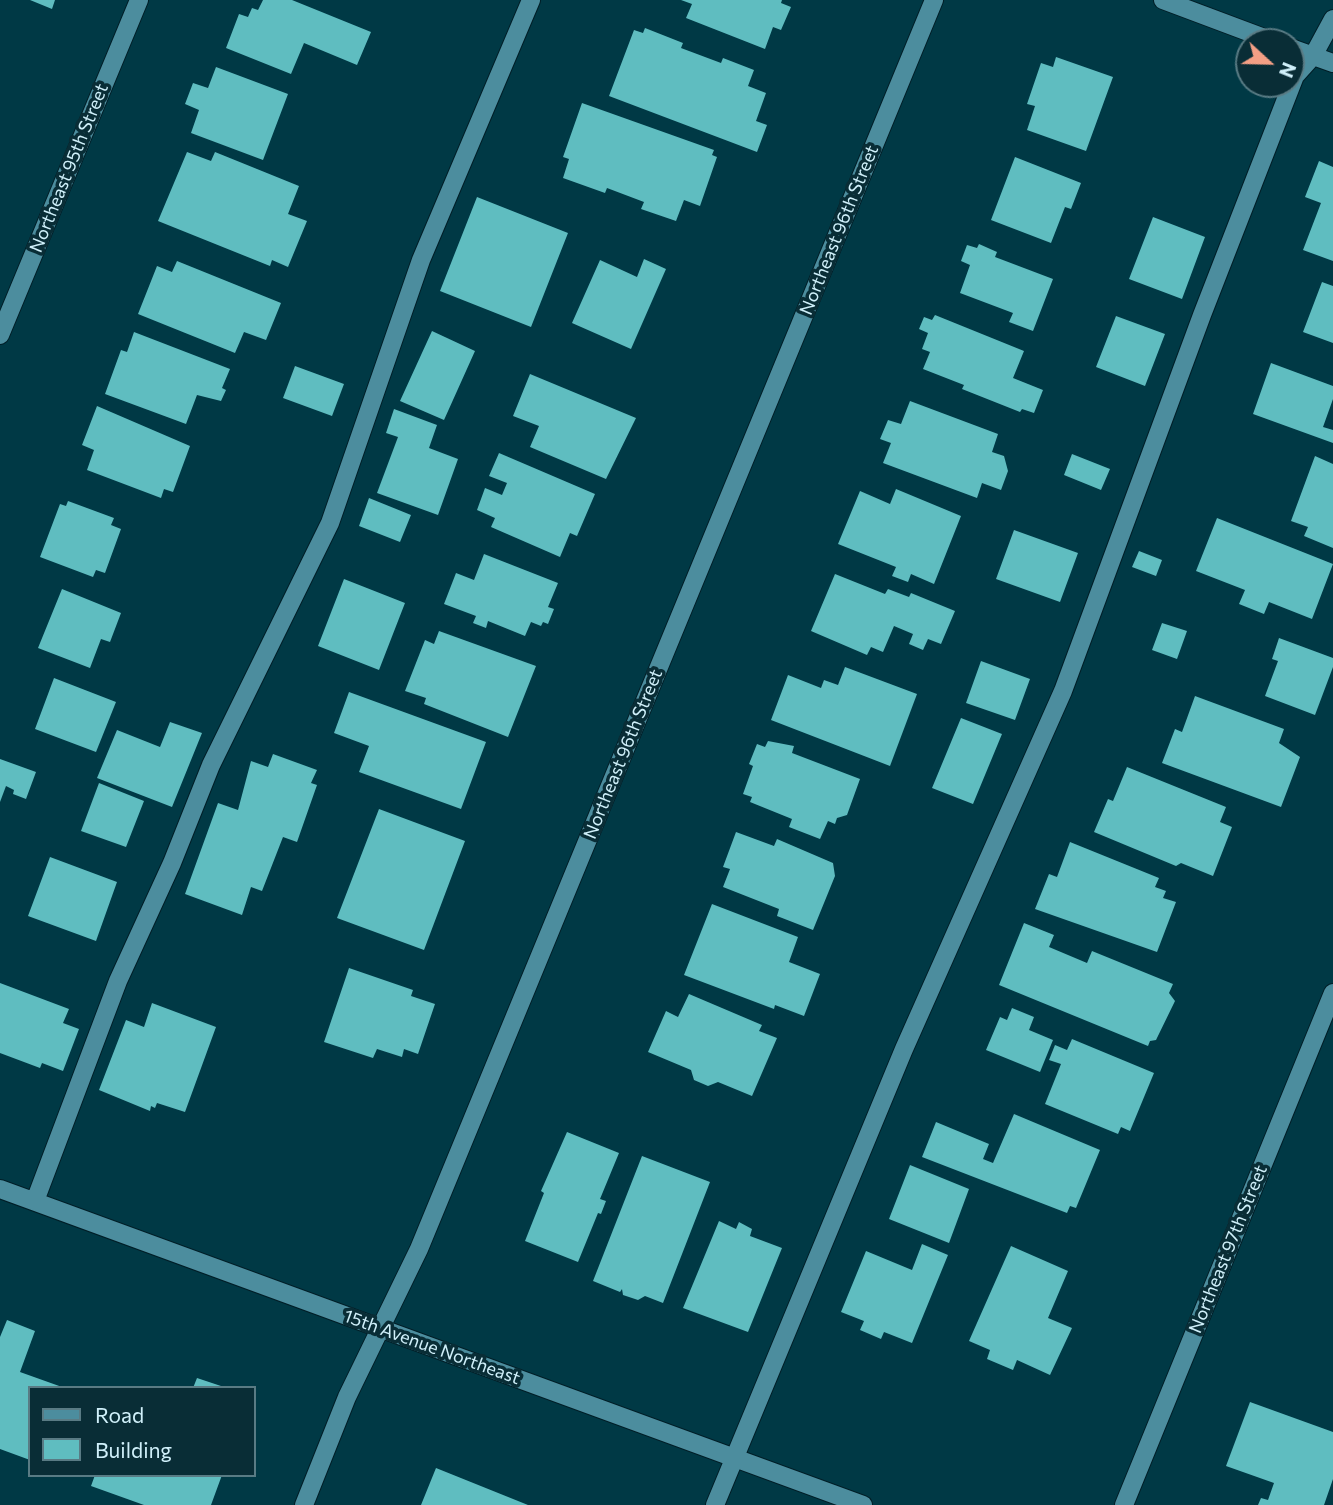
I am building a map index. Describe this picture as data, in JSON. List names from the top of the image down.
{
  "streets": {
    "street": [
      "Northeast 95th Street",
      "Northeast 96th Street",
      "Northeast 97th Street",
      "15th Avenue Northeast"
    ]
  },
  "crossings": [
    ["Northeast 96th Street", "15th Avenue Northeast"]
  ],
  "legend": ["Road", "Building"],
  "north": "right"
}
